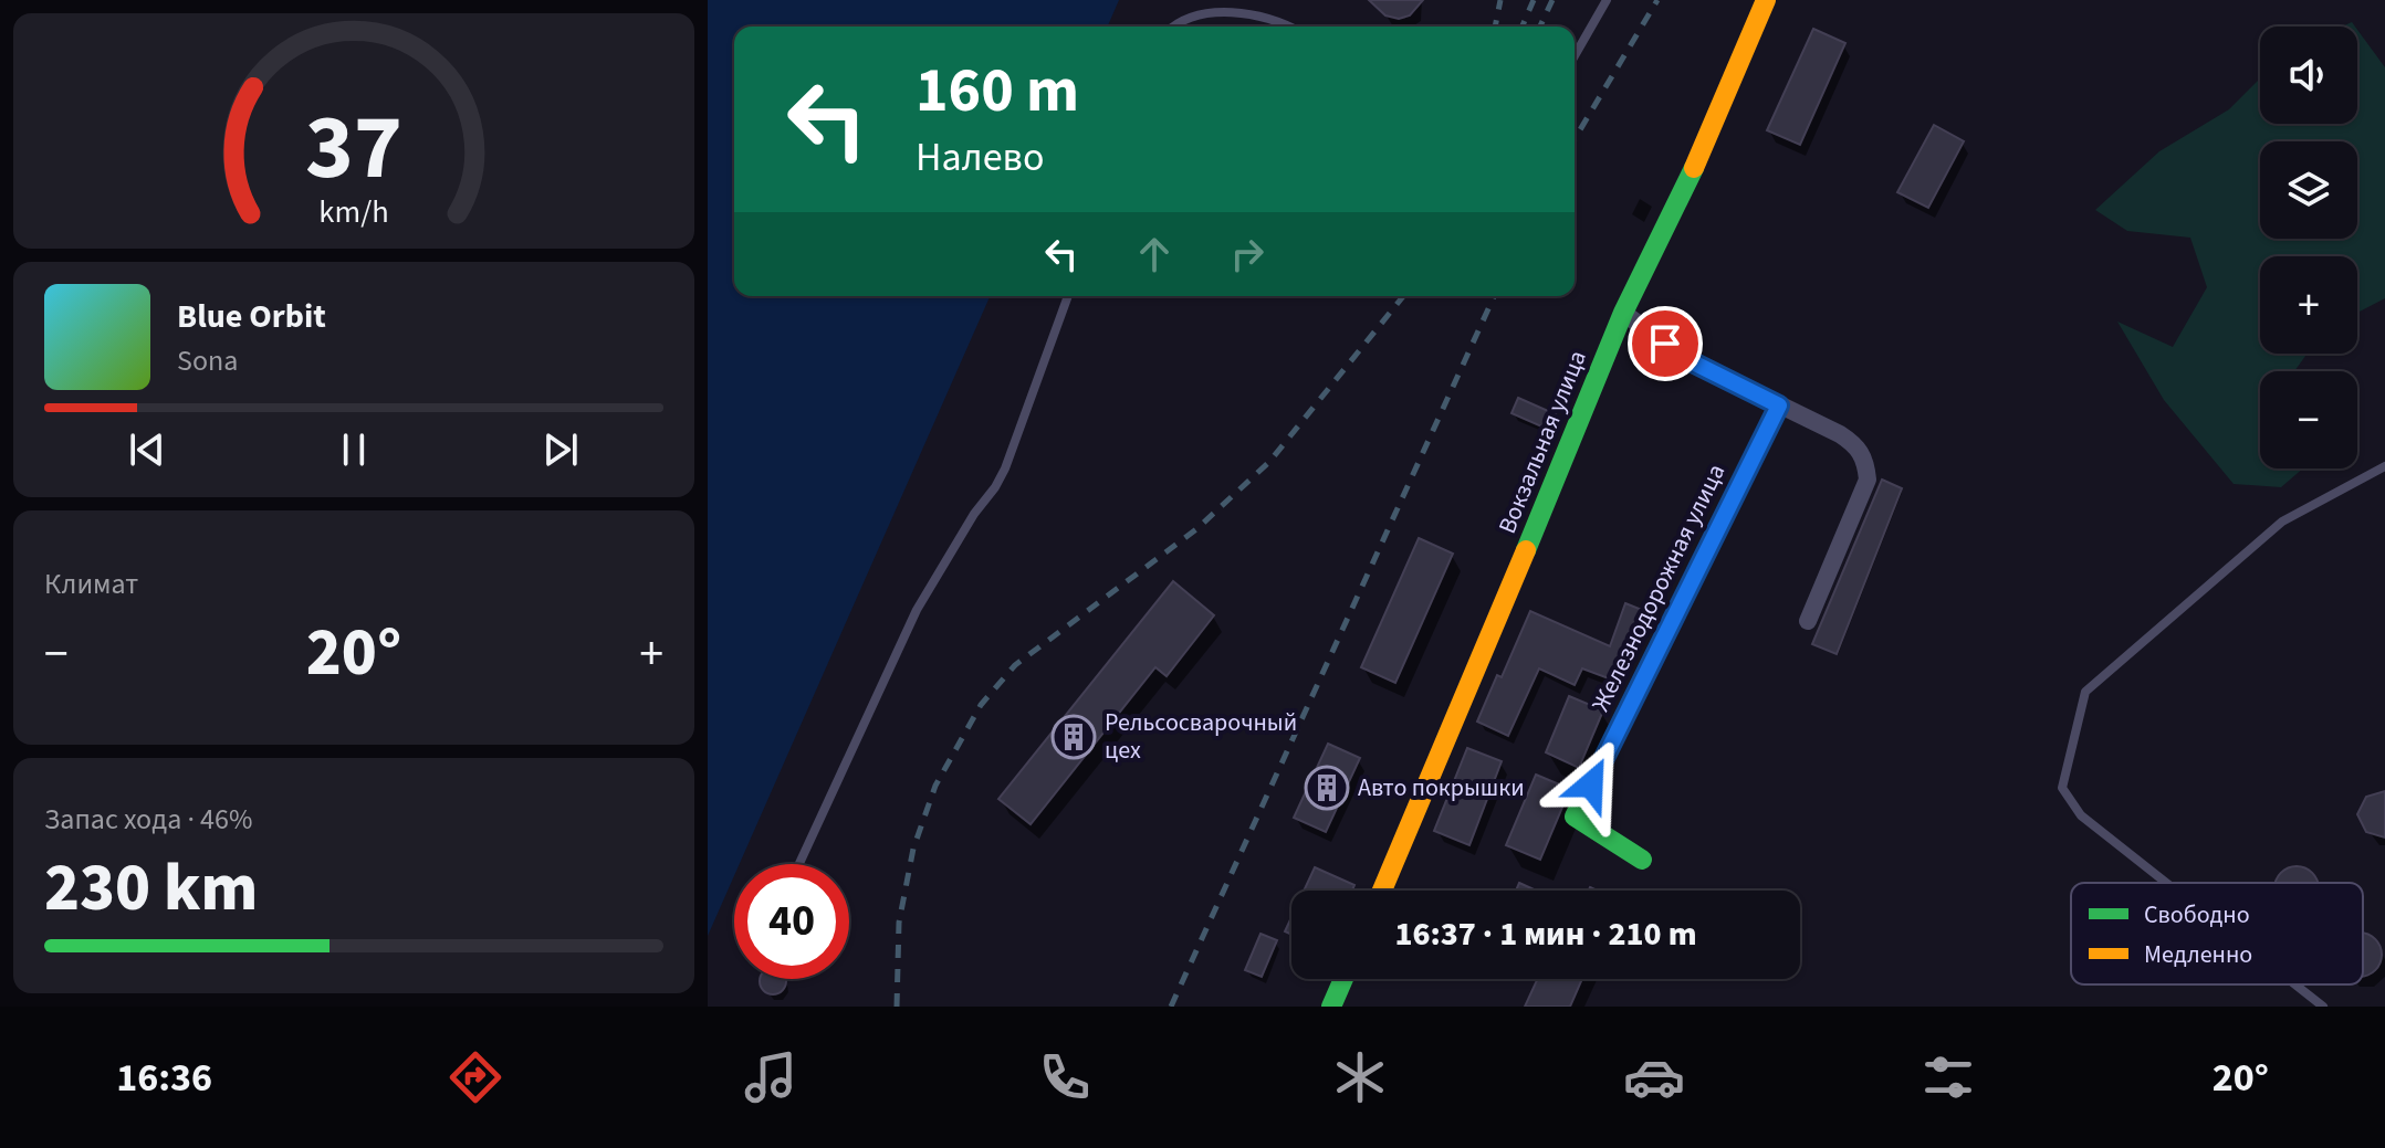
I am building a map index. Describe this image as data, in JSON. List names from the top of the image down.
{
  "streets": {
    "main road": ["Вокзальная улица", "Железнодорожная улица"]
  },
  "places": {
    "building": ["Рельсосварочный цех", "Авто покрышки"]
  },
  "legend": ["Свободно", "Медленно"],
  "page": {
    "map_buttons": ["+", "−"],
    "turn": ["160 m", "Налево"],
    "song": ["Blue Orbit", "Sona"],
    "tile": [
      "Климат",
      ["Запас хода · 46%", "230 km"]
    ],
    "heat": ["−", "20°", "+"],
    "limit": "40",
    "trip": "16:37 · 1 мин · 210 m",
    "tabs": ["16:36", "20°"],
    "gauge": ["37", "km/h"]
  }
}
